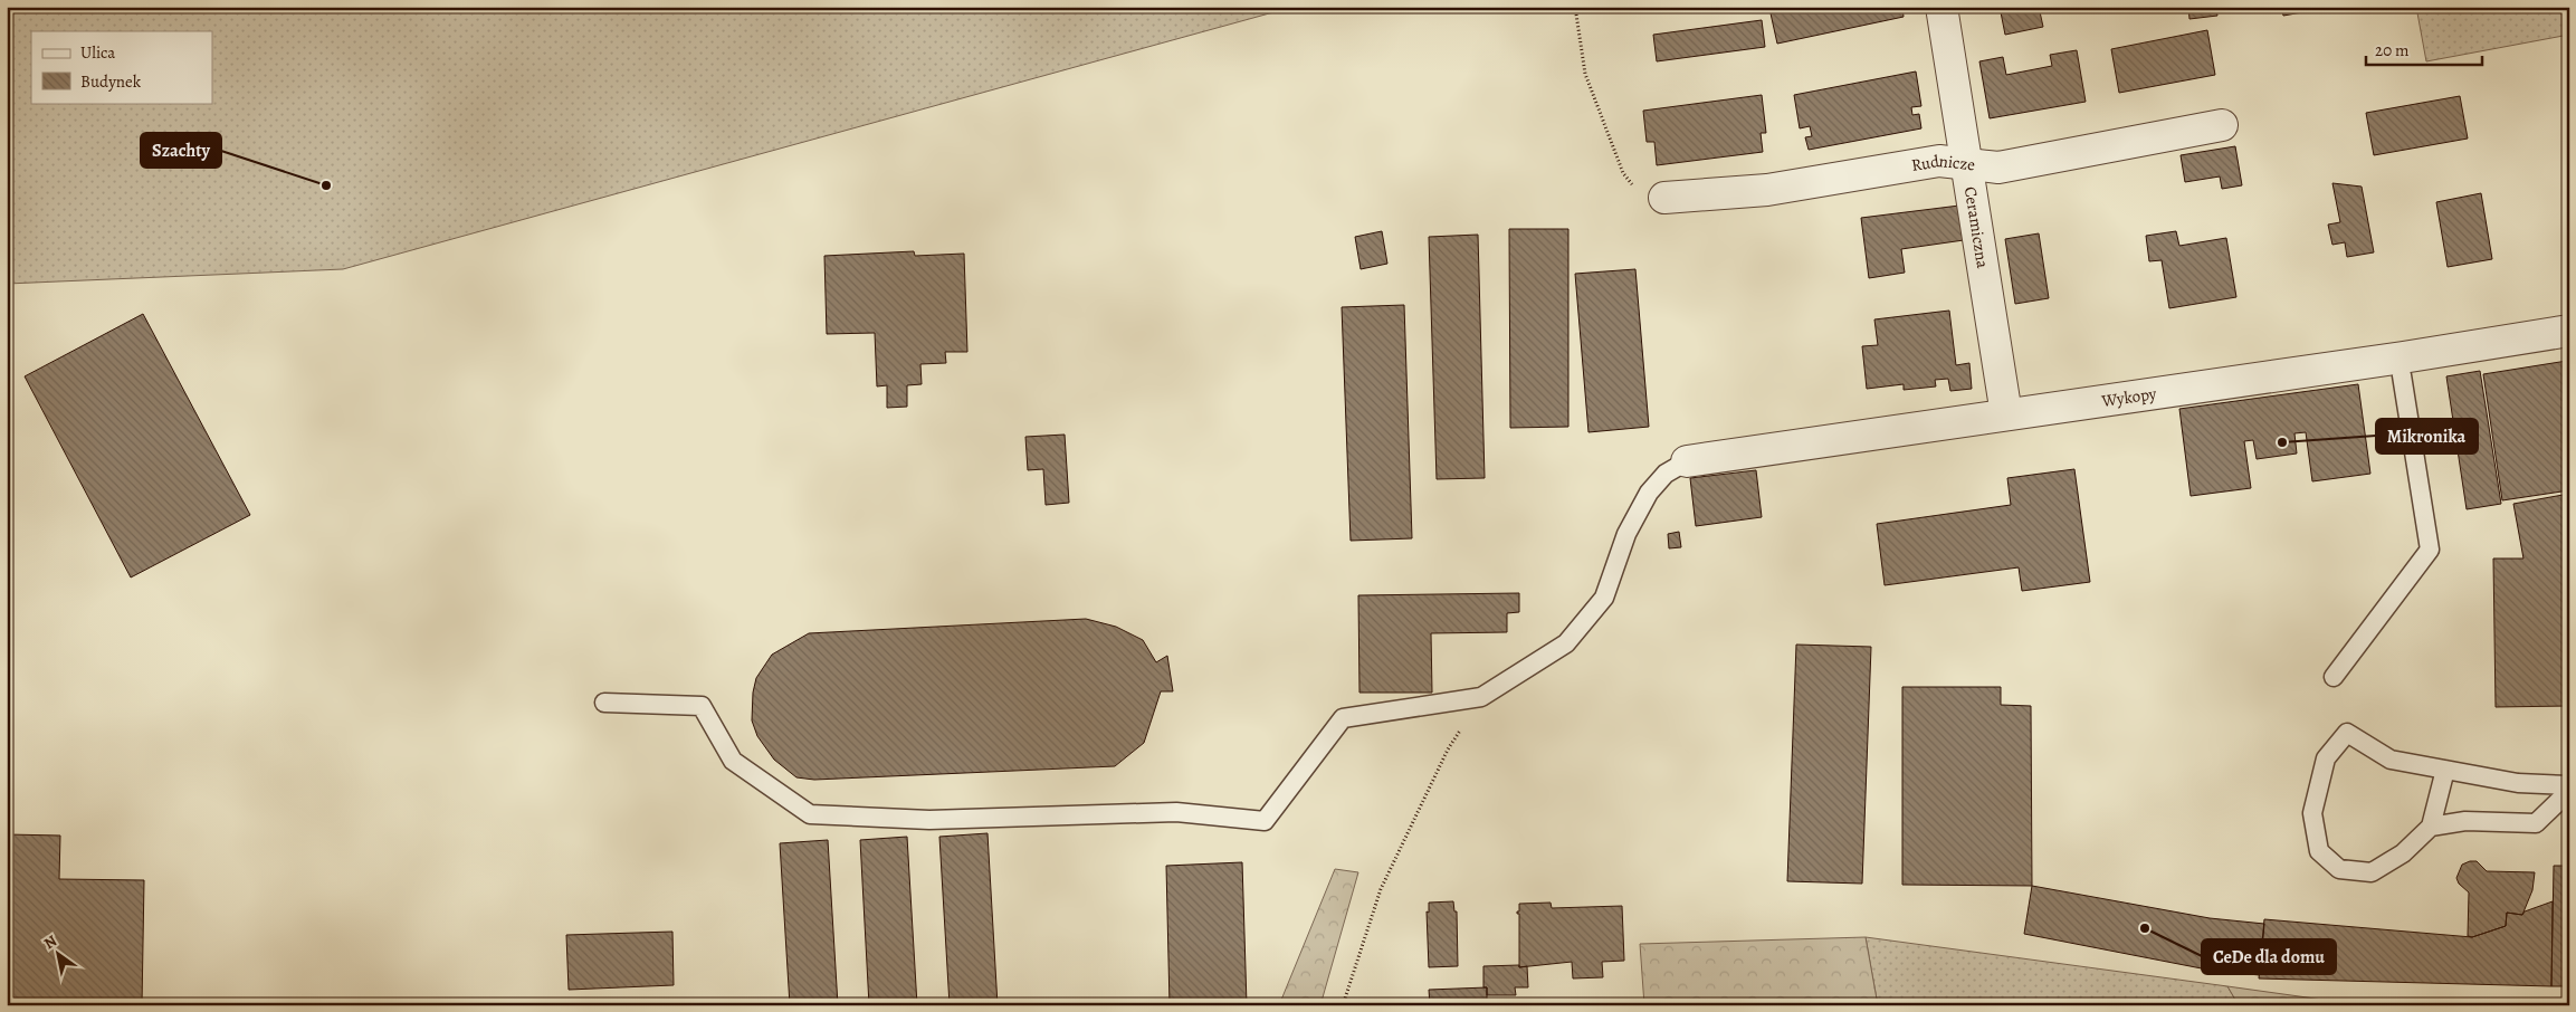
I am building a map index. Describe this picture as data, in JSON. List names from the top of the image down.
{
  "streets": {
    "street": ["Rudnicze", "Ceramiczna", "Wykopy"]
  },
  "crossings": [
    ["Rudnicze", "Ceramiczna"],
    ["Ceramiczna", "Wykopy"]
  ],
  "places": ["Szachty", "Mikronika", "CeDe dla domu"],
  "legend": ["Ulica", "Budynek"],
  "scale_bar": "20 m",
  "north": "top left"
}
